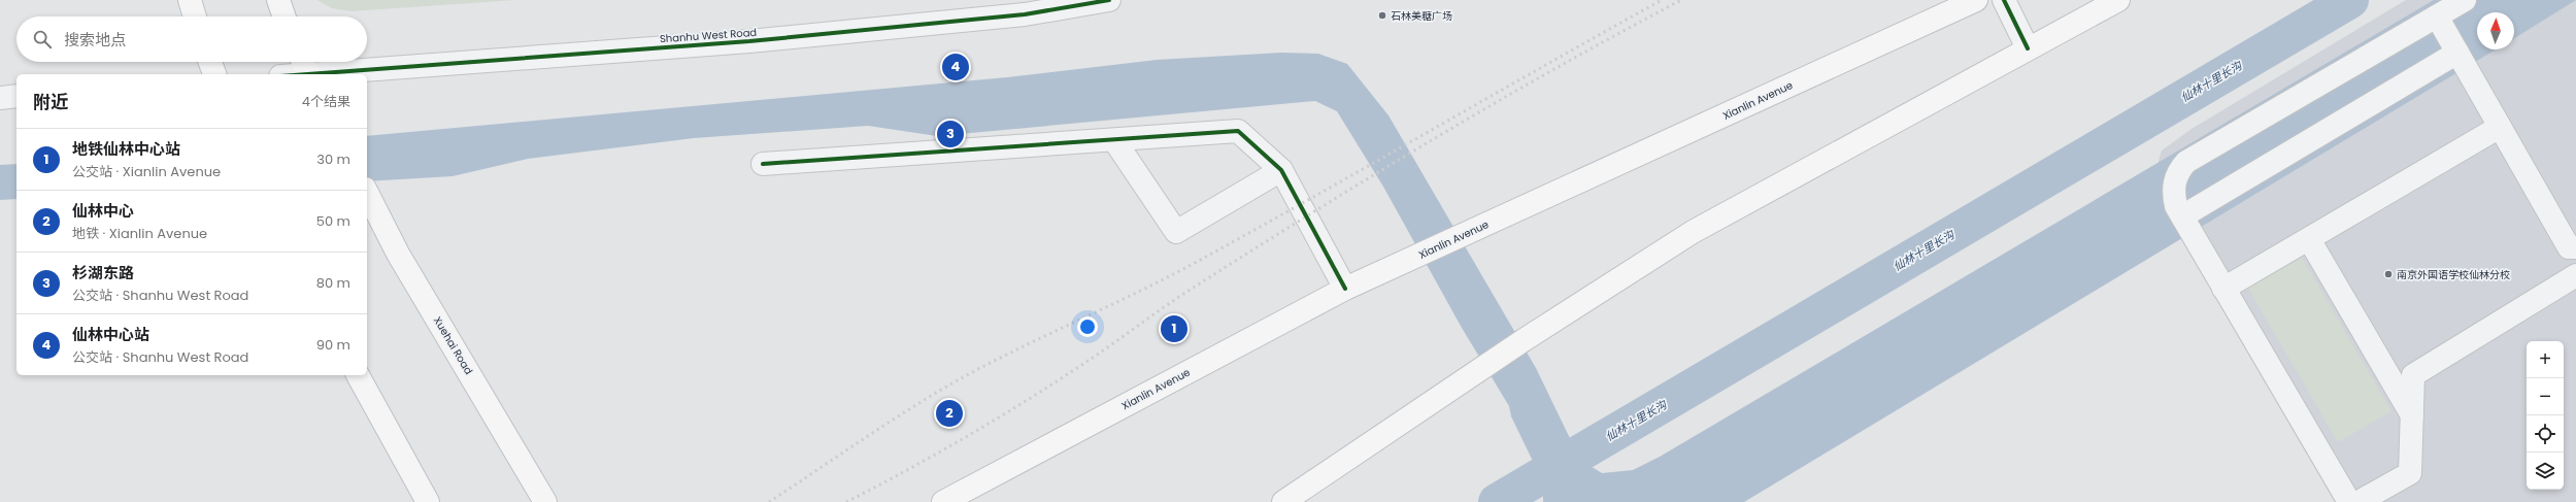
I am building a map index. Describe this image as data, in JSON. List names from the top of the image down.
{
  "streets": {
    "main road": ["Xianlin Avenue", "Xuehai Road"],
    "street": ["Shanhu West Road"]
  },
  "water": ["仙林十里长沟"],
  "places": ["石林美糖广场", "南京外国语学校仙林分校"],
  "north": "top",
  "page": {
    "search": "搜索地点",
    "pins": [
      "4",
      "3",
      "1",
      "2"
    ],
    "heading": ["附近", "4个结果"],
    "list": [
      {
        "mark": "1",
        "name": "地铁仙林中心站",
        "note": "公交站 · Xianlin Avenue",
        "value": "30 m"
      },
      {
        "mark": "2",
        "name": "仙林中心",
        "note": "地铁 · Xianlin Avenue",
        "value": "50 m"
      },
      {
        "mark": "3",
        "name": "杉湖东路",
        "note": "公交站 · Shanhu West Road",
        "value": "80 m"
      },
      {
        "mark": "4",
        "name": "仙林中心站",
        "note": "公交站 · Shanhu West Road",
        "value": "90 m"
      }
    ],
    "map_buttons": ["+", "−"]
  }
}
